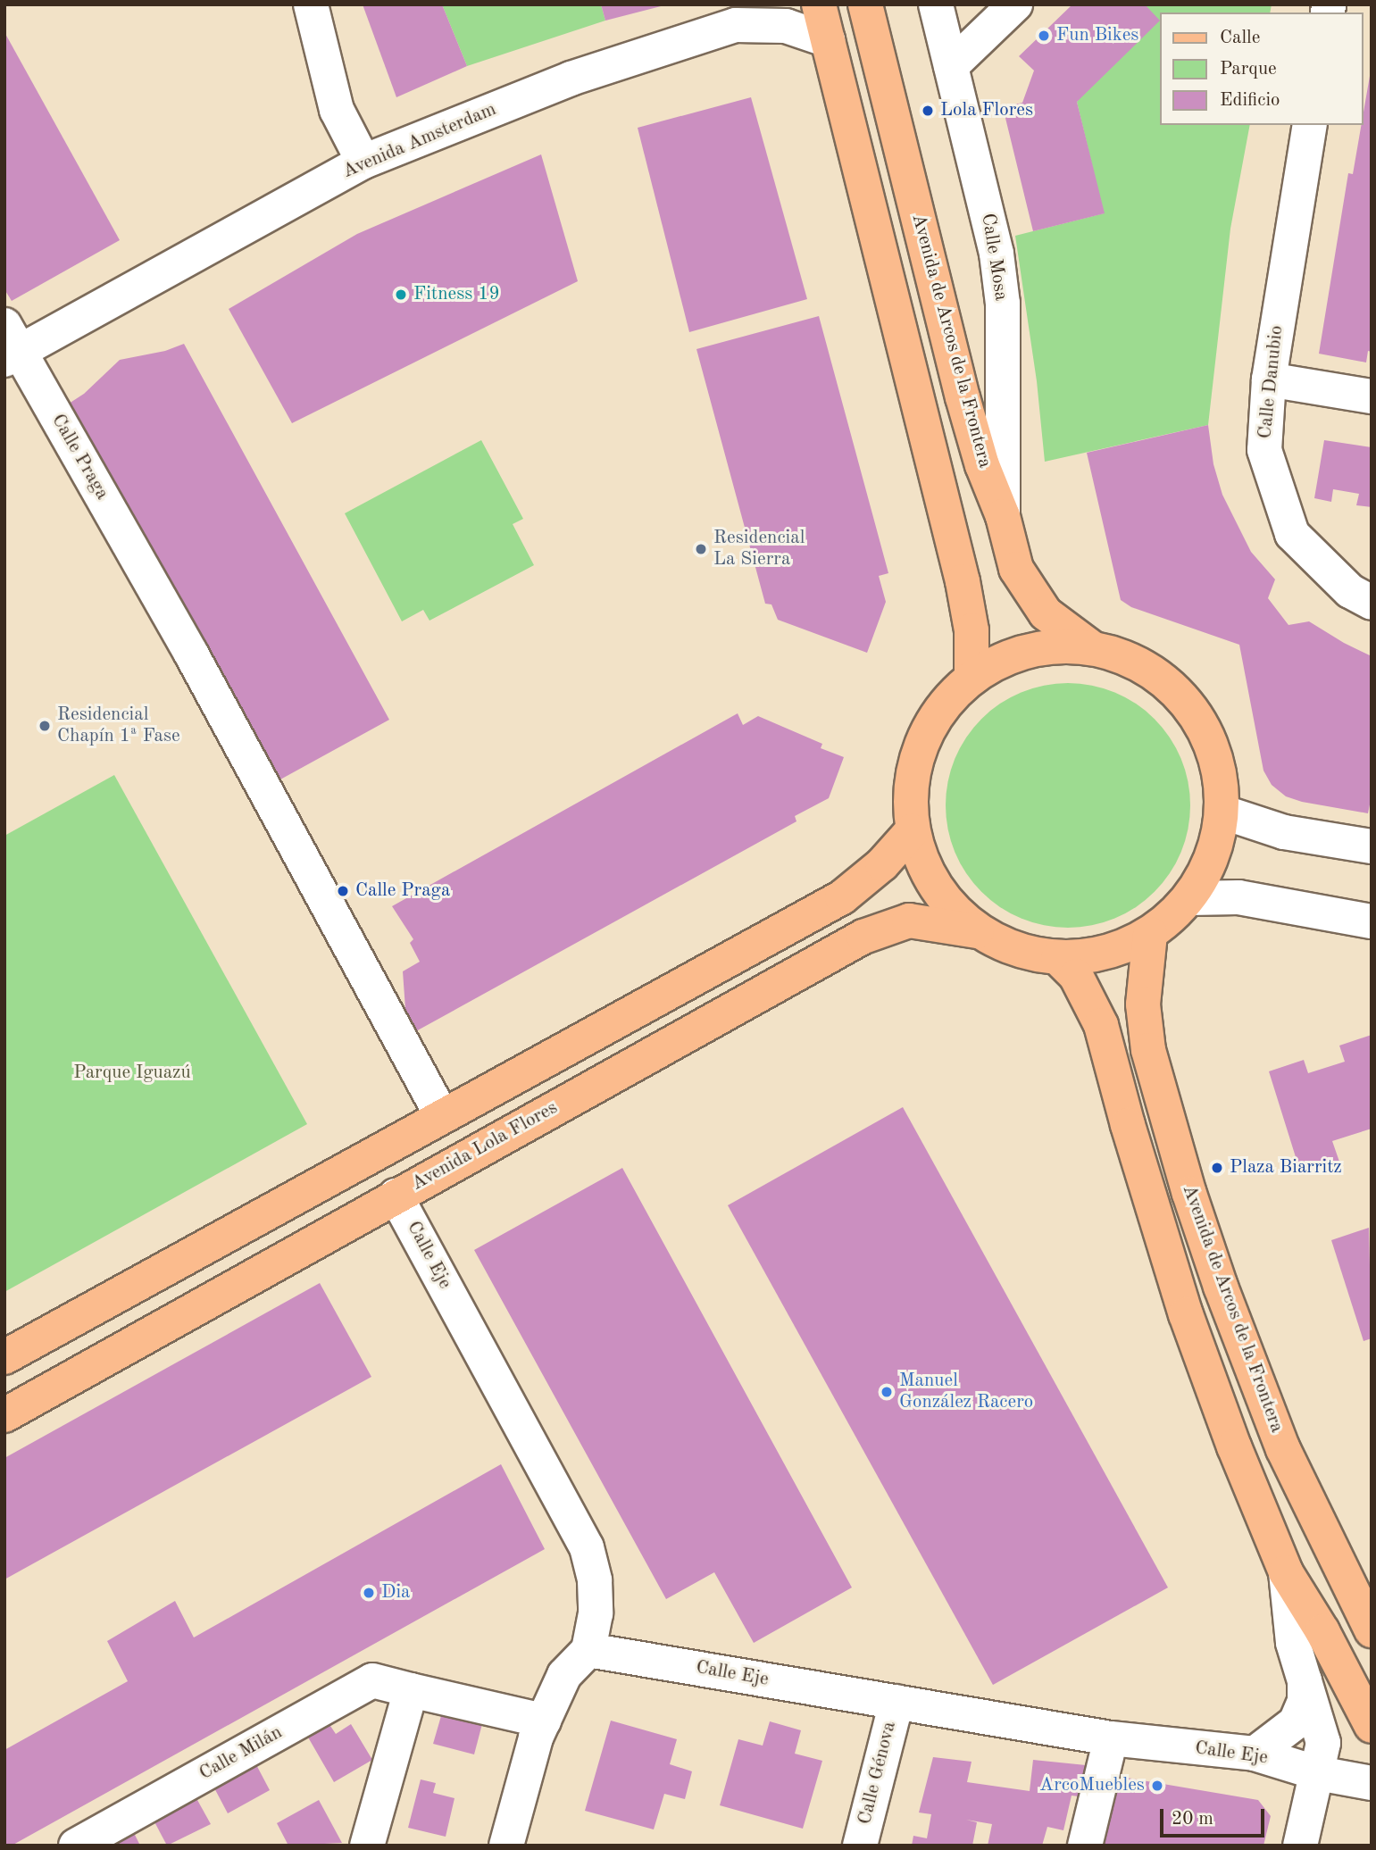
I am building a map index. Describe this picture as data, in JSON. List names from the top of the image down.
{
  "streets": {
    "main road": ["Avenida de Arcos de la Frontera", "Avenida Lola Flores"],
    "street": [
      "Avenida Amsterdam",
      "Calle Mosa",
      "Calle Danubio",
      "Calle Praga",
      "Calle Eje",
      "Calle Milán",
      "Calle Génova"
    ]
  },
  "crossings": [
    ["Avenida Amsterdam", "Calle Praga"],
    ["Calle Mosa", "Avenida de Arcos de la Frontera"],
    ["Avenida de Arcos de la Frontera", "Calle Eje"],
    ["Avenida Lola Flores", "Calle Eje"],
    ["Calle Eje", "Calle Génova"]
  ],
  "parks": ["Parque Iguazú"],
  "places": [
    "Fun Bikes",
    "Lola Flores",
    "Fitness 19",
    "Residencial La Sierra",
    "Residencial Chapín 1ª Fase",
    "Calle Praga",
    "Plaza Biarritz",
    "Manuel González Racero",
    "Dia",
    "ArcoMuebles"
  ],
  "legend": ["Calle", "Parque", "Edificio"],
  "scale_bar": "20 m"
}
